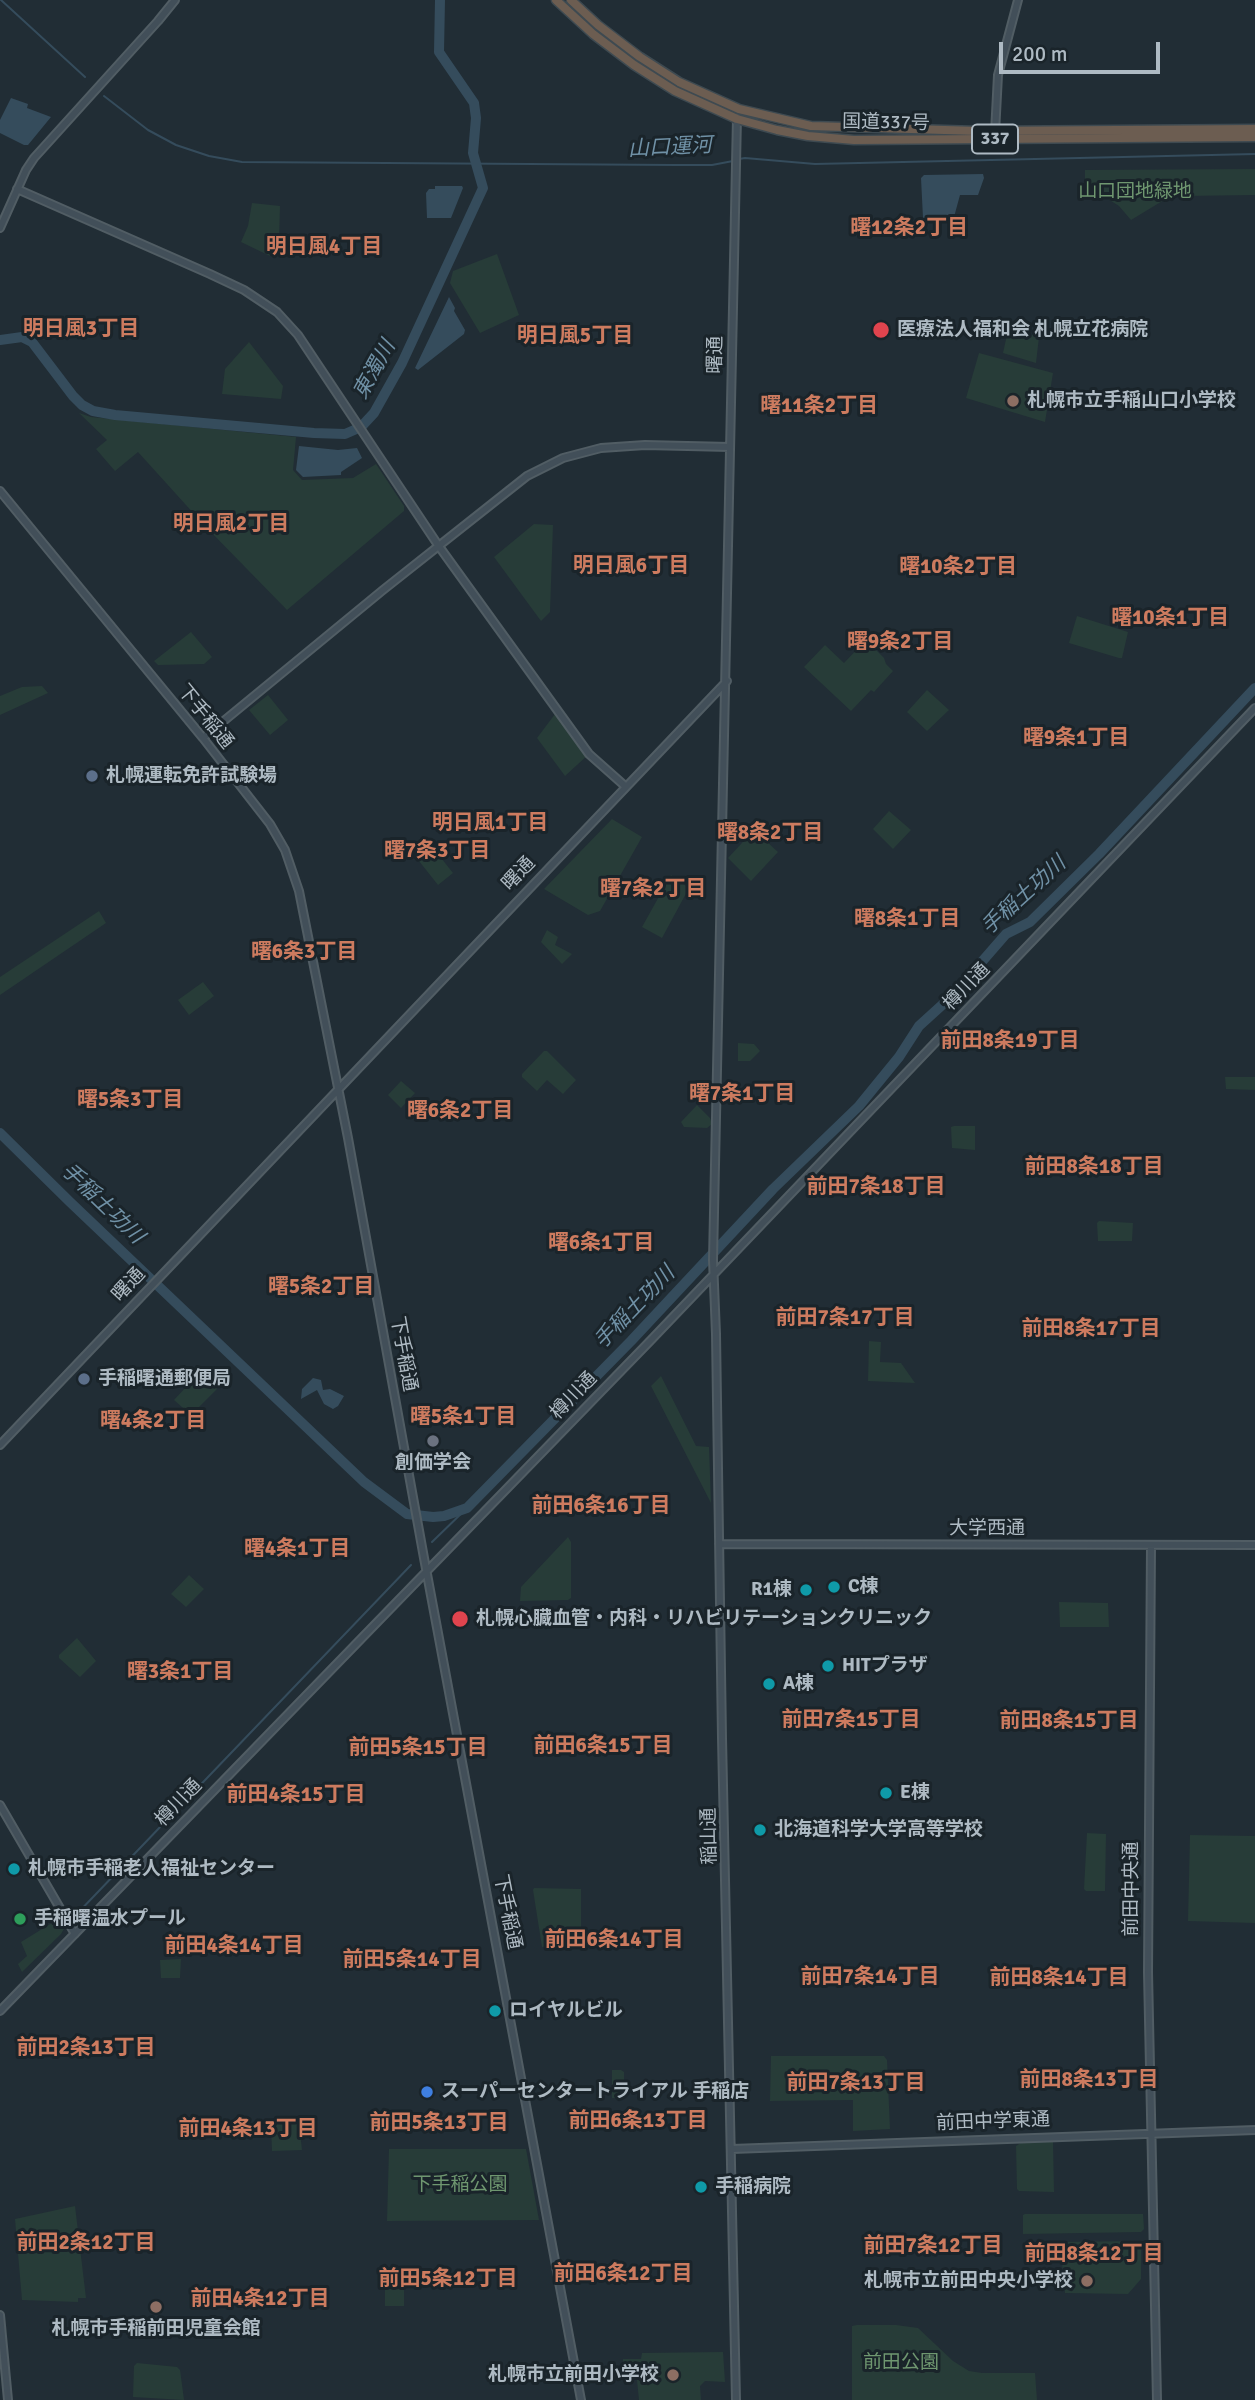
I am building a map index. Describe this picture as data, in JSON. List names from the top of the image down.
{
  "streets": {
    "highway": ["国道337号", "337"],
    "street": [
      "曙通",
      "下手稲通",
      "樽川通",
      "大学西通",
      "稲山通",
      "前田中央通",
      "前田中学東通"
    ]
  },
  "crossings": [
    ["国道337号", "曙通"],
    ["曙通", "下手稲通"],
    ["曙通", "稲山通"],
    ["下手稲通", "樽川通"],
    ["樽川通", "稲山通"],
    ["大学西通", "稲山通"],
    ["大学西通", "前田中央通"],
    ["稲山通", "前田中学東通"],
    ["前田中央通", "前田中学東通"]
  ],
  "districts": [
    "曙12条2丁目",
    "明日風4丁目",
    "明日風3丁目",
    "明日風5丁目",
    "曙11条2丁目",
    "明日風2丁目",
    "明日風6丁目",
    "曙10条2丁目",
    "曙10条1丁目",
    "曙9条2丁目",
    "曙9条1丁目",
    "明日風1丁目",
    "曙8条2丁目",
    "曙7条3丁目",
    "曙7条2丁目",
    "曙8条1丁目",
    "曙6条3丁目",
    "前田8条19丁目",
    "曙7条1丁目",
    "曙5条3丁目",
    "曙6条2丁目",
    "前田8条18丁目",
    "前田7条18丁目",
    "曙6条1丁目",
    "曙5条2丁目",
    "前田7条17丁目",
    "前田8条17丁目",
    "曙5条1丁目",
    "曙4条2丁目",
    "前田6条16丁目",
    "曙4条1丁目",
    "曙3条1丁目",
    "前田7条15丁目",
    "前田8条15丁目",
    "前田6条15丁目",
    "前田5条15丁目",
    "前田4条15丁目",
    "前田6条14丁目",
    "前田4条14丁目",
    "前田5条14丁目",
    "前田7条14丁目",
    "前田8条14丁目",
    "前田2条13丁目",
    "前田8条13丁目",
    "前田7条13丁目",
    "前田6条13丁目",
    "前田5条13丁目",
    "前田4条13丁目",
    "前田2条12丁目",
    "前田7条12丁目",
    "前田8条12丁目",
    "前田6条12丁目",
    "前田5条12丁目",
    "前田4条12丁目"
  ],
  "water": ["山口運河", "東濁川", "手稲土功川"],
  "parks": ["山口団地緑地", "下手稲公園", "前田公園"],
  "places": [
    "医療法人福和会 札幌立花病院",
    "札幌市立手稲山口小学校",
    "札幌運転免許試験場",
    "手稲曙通郵便局",
    "創価学会",
    "C棟",
    "R1棟",
    "札幌心臓血管・内科・リハビリテーションクリニック",
    "HITプラザ",
    "A棟",
    "E棟",
    "北海道科学大学高等学校",
    "札幌市手稲老人福祉センター",
    "手稲曙温水プール",
    "ロイヤルビル",
    "スーパーセンタートライアル 手稲店",
    "手稲病院",
    "札幌市立前田中央小学校",
    "札幌市手稲前田児童会館",
    "札幌市立前田小学校"
  ],
  "scale_bar": "200 m"
}
